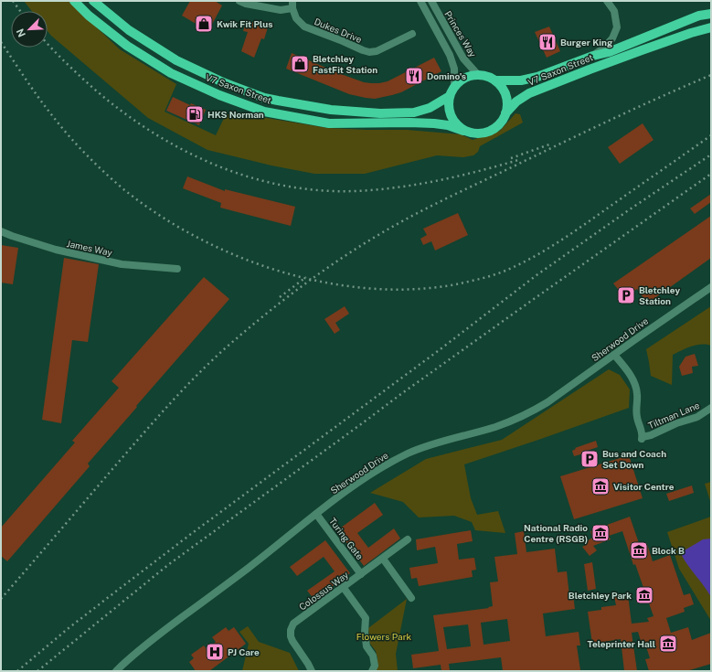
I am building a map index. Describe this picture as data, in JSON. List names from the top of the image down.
{
  "streets": {
    "main road": ["V7 Saxon Street"],
    "street": [
      "Dukes Drive",
      "Princes Way",
      "James Way",
      "Sherwood Drive",
      "Tiltman Lane",
      "Turing Gate",
      "Colossus Way"
    ]
  },
  "crossings": [
    ["Princes Way", "V7 Saxon Street"],
    ["Sherwood Drive", "Tiltman Lane"],
    ["Sherwood Drive", "Turing Gate"],
    ["Turing Gate", "Colossus Way"]
  ],
  "parks": ["Flowers Park"],
  "places": {
    "shop": ["Kwik Fit Plus", "Bletchley FastFit Station"],
    "restaurant": ["Burger King", "Domino's"],
    "fuel station": ["HKS Norman"],
    "parking": ["Bletchley Station", "Bus and Coach Set Down"],
    "museum": [
      "Visitor Centre",
      "National Radio Centre (RSGB)",
      "Block B",
      "Bletchley Park",
      "Teleprinter Hall"
    ],
    "hospital": ["PJ Care"]
  },
  "north": "bottom left"
}
